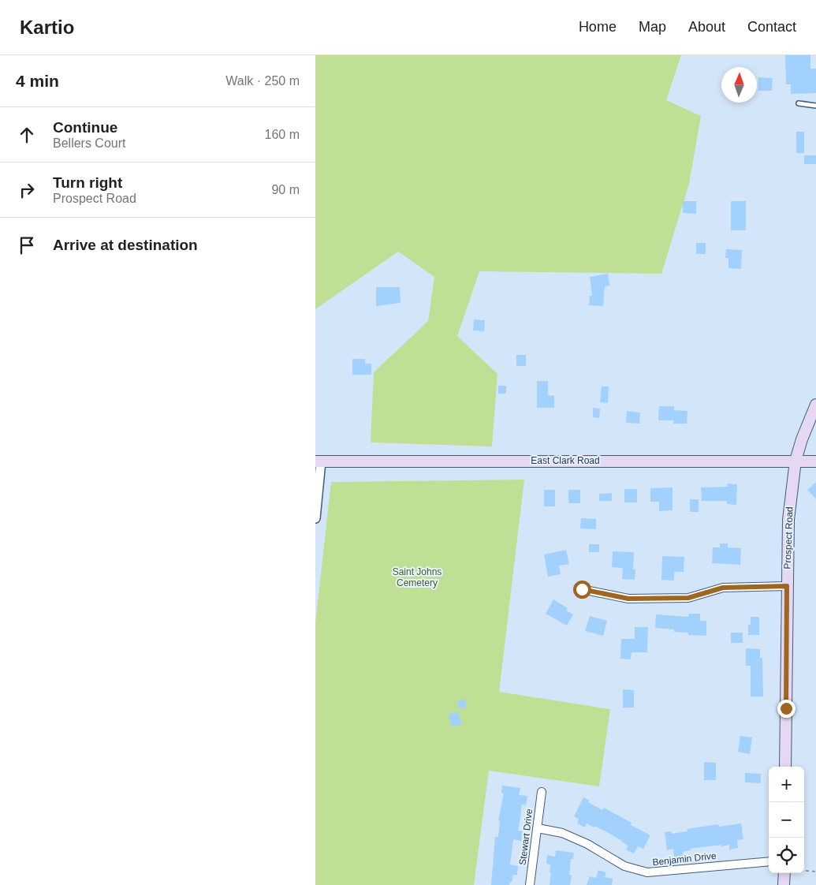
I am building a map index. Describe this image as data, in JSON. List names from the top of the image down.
{
  "streets": {
    "main road": ["East Clark Road", "Prospect Road"],
    "street": ["Stewart Drive", "Benjamin Drive"]
  },
  "crossings": [
    ["East Clark Road", "Prospect Road"],
    ["Stewart Drive", "Benjamin Drive"]
  ],
  "parks": ["Saint Johns Cemetery"],
  "north": "top",
  "page": {
    "header": "Kartio",
    "nav": [
      "Home",
      "Map",
      "About",
      "Contact"
    ],
    "heading": ["4 min", "Walk · 250 m"],
    "list": [
      ["Continue", "Bellers Court", "160 m"],
      ["Turn right", "Prospect Road", "90 m"],
      "Arrive at destination"
    ],
    "map_buttons": ["+", "−"]
  }
}
